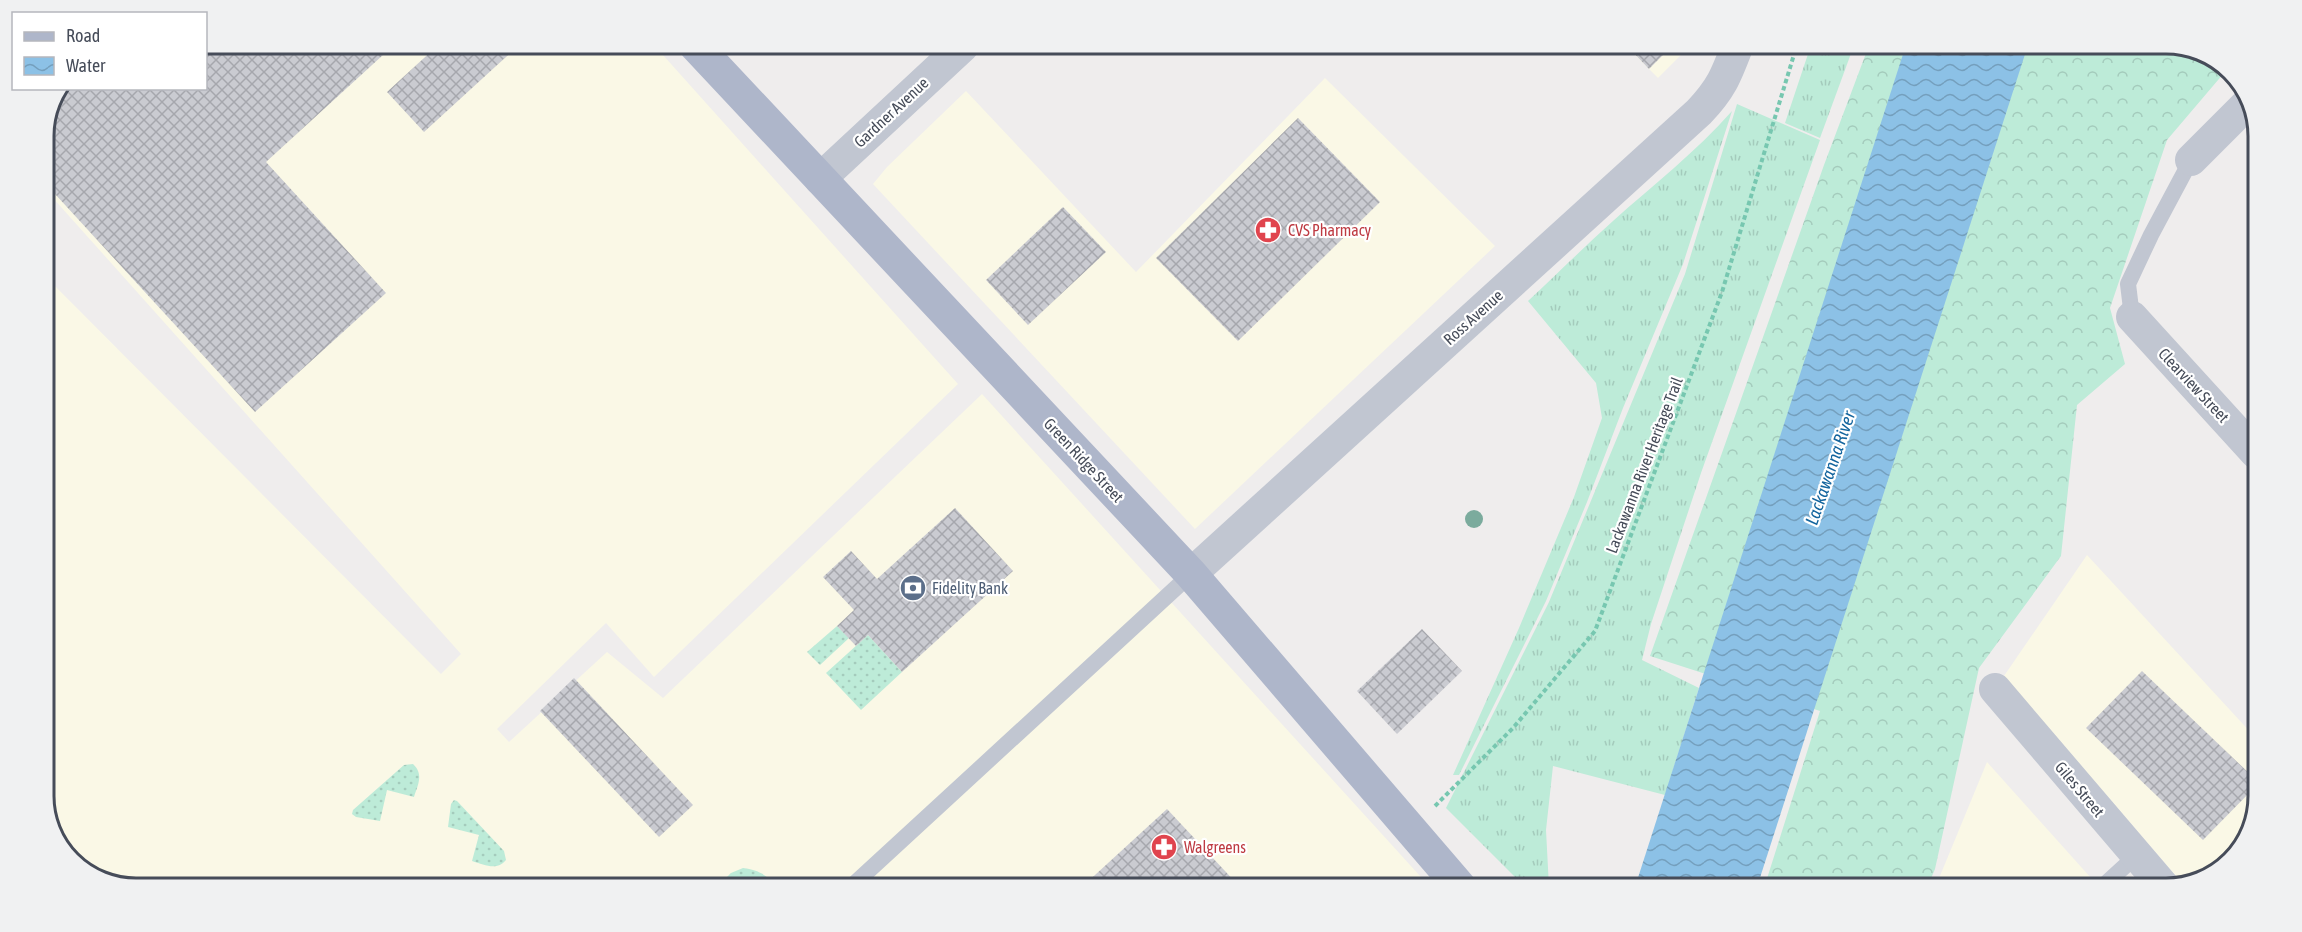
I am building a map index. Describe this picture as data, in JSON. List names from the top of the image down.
{
  "streets": {
    "main road": ["Green Ridge Street"],
    "street": [
      "Gardner Avenue",
      "Ross Avenue",
      "Clearview Street",
      "Giles Street"
    ],
    "path": ["Lackawanna River Heritage Trail"]
  },
  "crossings": [
    ["Gardner Avenue", "Green Ridge Street"],
    ["Ross Avenue", "Green Ridge Street"],
    ["Green Ridge Street", "Lackawanna River Heritage Trail"]
  ],
  "water": ["Lackawanna River"],
  "places": {
    "pharmacy": ["CVS Pharmacy", "Walgreens"],
    "bank": ["Fidelity Bank"]
  },
  "legend": ["Road", "Water"]
}
